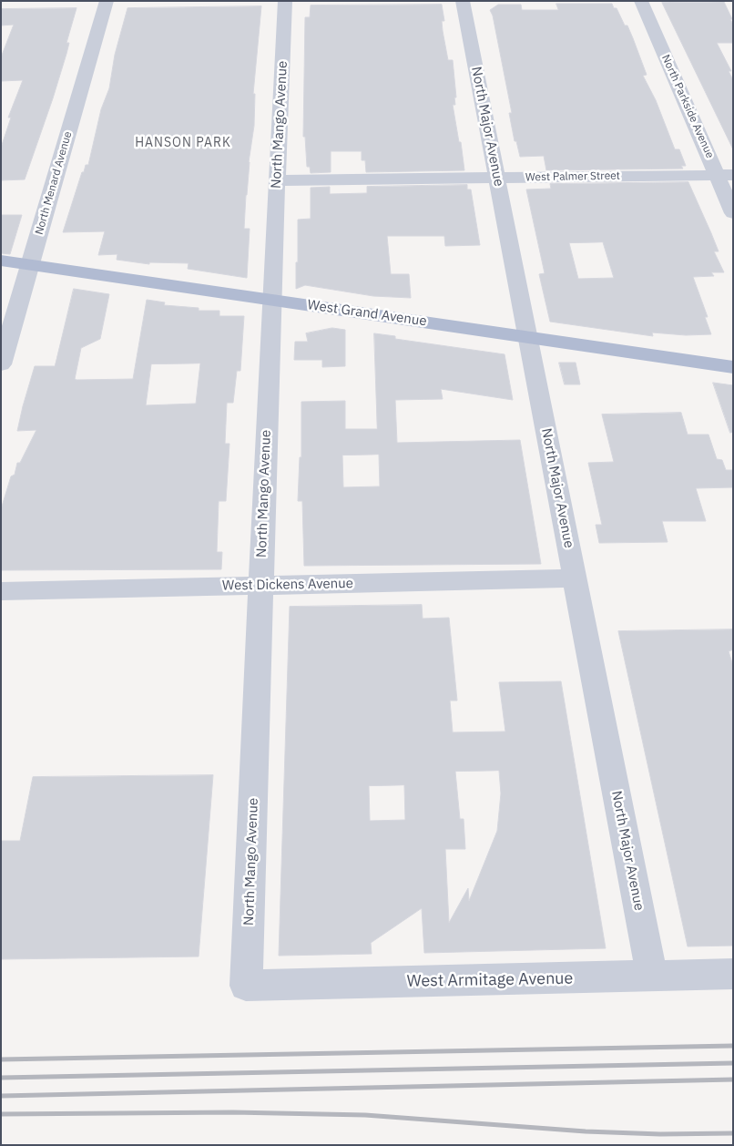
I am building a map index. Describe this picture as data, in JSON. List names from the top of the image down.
{
  "streets": {
    "main road": ["West Grand Avenue"],
    "street": [
      "North Parkside Avenue",
      "North Mango Avenue",
      "North Major Avenue",
      "West Palmer Street",
      "North Menard Avenue",
      "West Dickens Avenue",
      "West Armitage Avenue"
    ]
  },
  "crossings": [
    ["North Parkside Avenue", "West Palmer Street"],
    ["North Mango Avenue", "West Palmer Street"],
    ["North Mango Avenue", "West Grand Avenue"],
    ["North Mango Avenue", "West Dickens Avenue"],
    ["North Mango Avenue", "West Armitage Avenue"],
    ["North Major Avenue", "West Palmer Street"],
    ["North Major Avenue", "West Grand Avenue"],
    ["North Major Avenue", "West Dickens Avenue"],
    ["North Major Avenue", "West Armitage Avenue"],
    ["North Menard Avenue", "West Grand Avenue"]
  ],
  "districts": ["HANSON PARK"]
}
